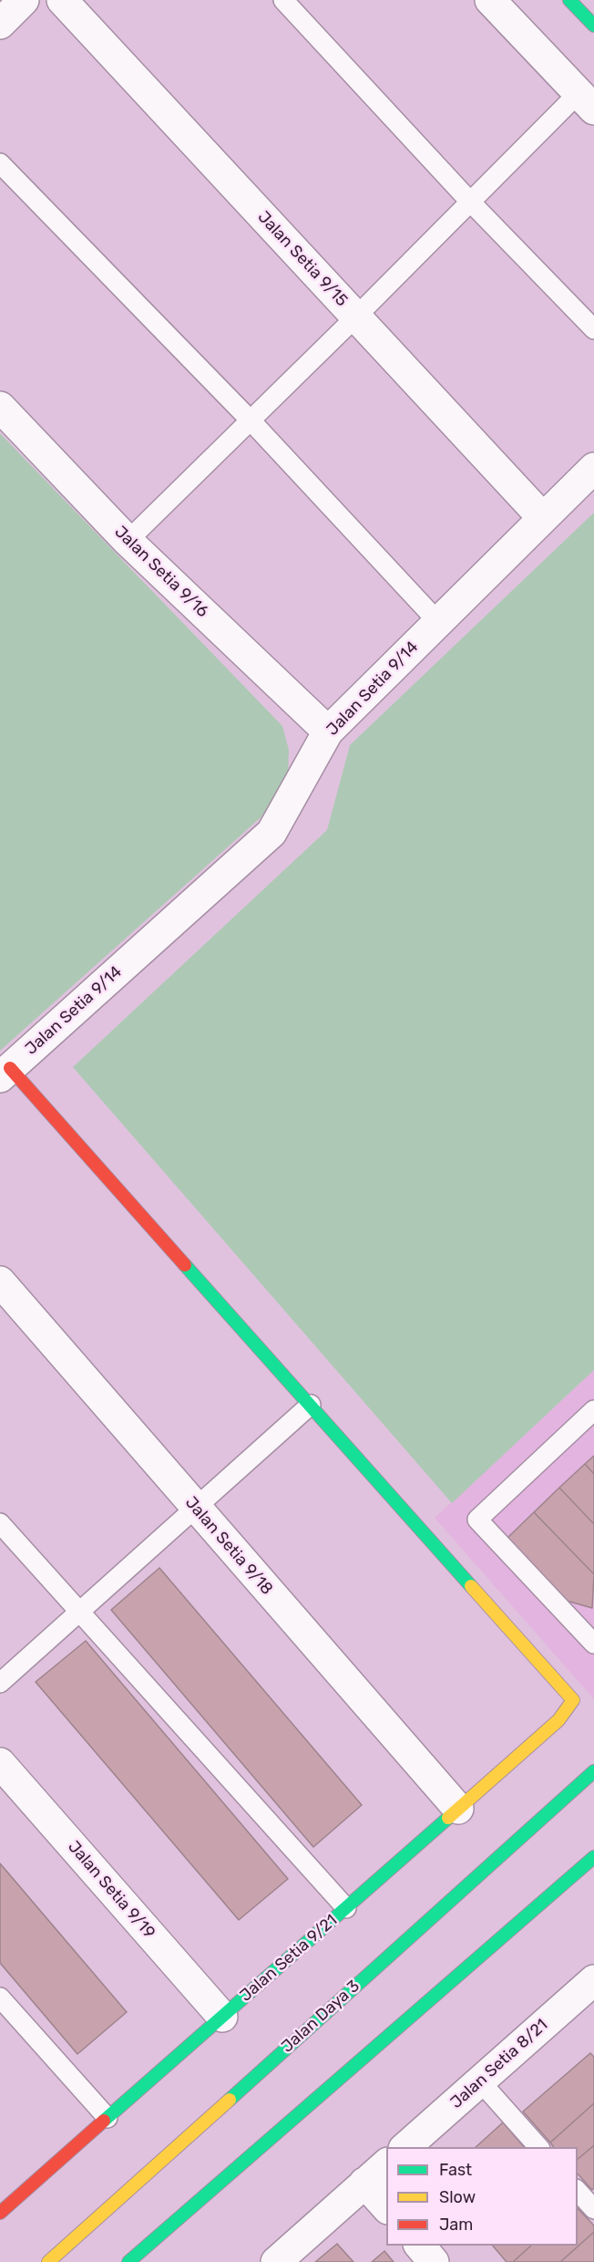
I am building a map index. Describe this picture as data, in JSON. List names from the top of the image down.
{
  "streets": {
    "street": [
      "Jalan Setia 9/15",
      "Jalan Setia 9/16",
      "Jalan Setia 9/14",
      "Jalan Setia 9/18",
      "Jalan Setia 9/19",
      "Jalan Setia 9/21",
      "Jalan Daya 3",
      "Jalan Setia 8/21"
    ]
  },
  "crossings": [
    ["Jalan Setia 9/15", "Jalan Setia 9/14"],
    ["Jalan Setia 9/16", "Jalan Setia 9/14"],
    ["Jalan Setia 9/18", "Jalan Setia 9/21"],
    ["Jalan Setia 9/19", "Jalan Setia 9/21"]
  ],
  "legend": ["Fast", "Slow", "Jam"]
}
